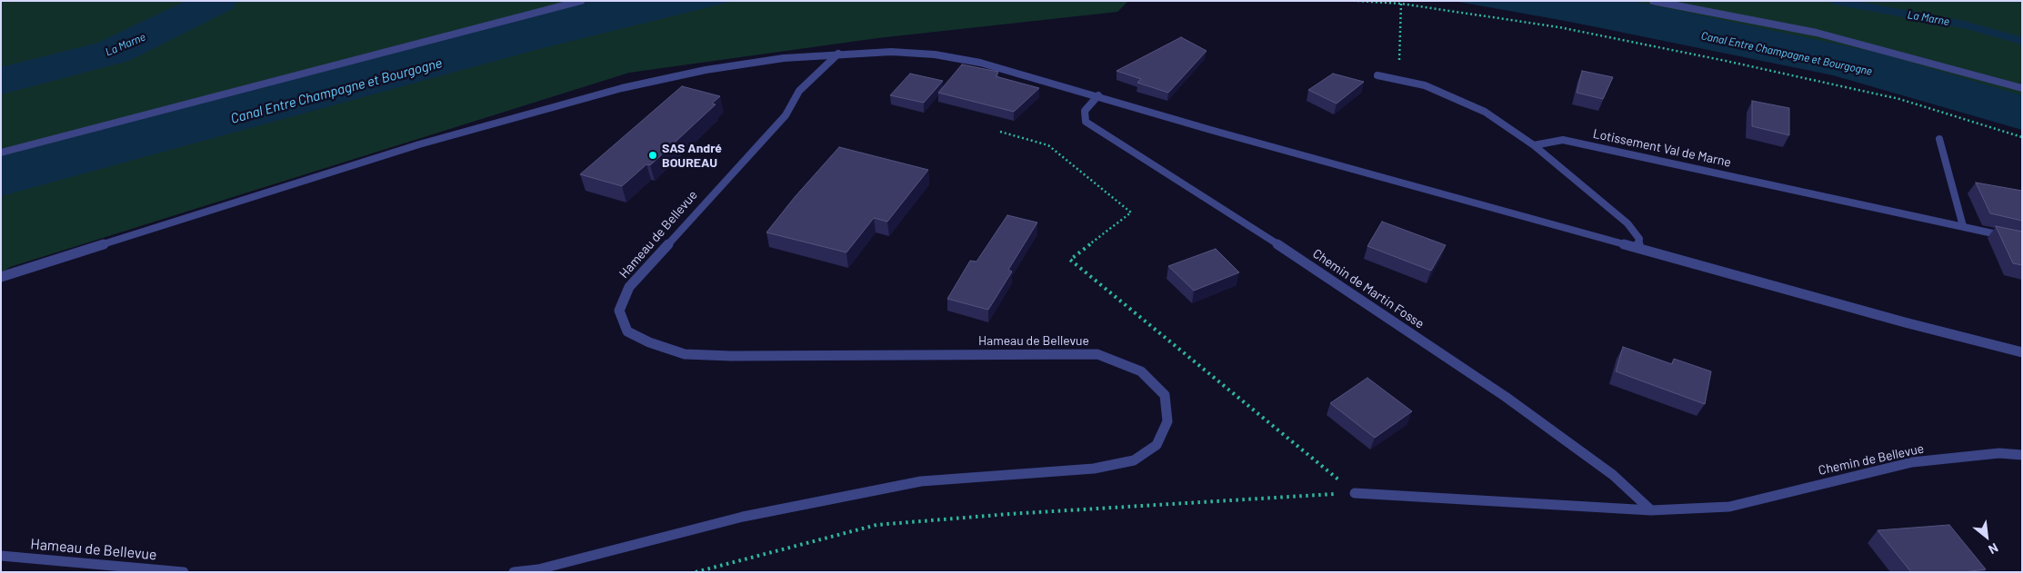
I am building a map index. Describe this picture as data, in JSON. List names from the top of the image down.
{
  "streets": {
    "street": [
      "Lotissement Val de Marne",
      "Hameau de Bellevue",
      "Chemin de Martin Fosse",
      "Chemin de Bellevue"
    ]
  },
  "crossings": [
    ["Chemin de Martin Fosse", "Chemin de Bellevue"]
  ],
  "water": ["La Marne", "Canal Entre Champagne et Bourgogne"],
  "places": ["SAS André BOUREAU"],
  "north": "bottom right"
}
